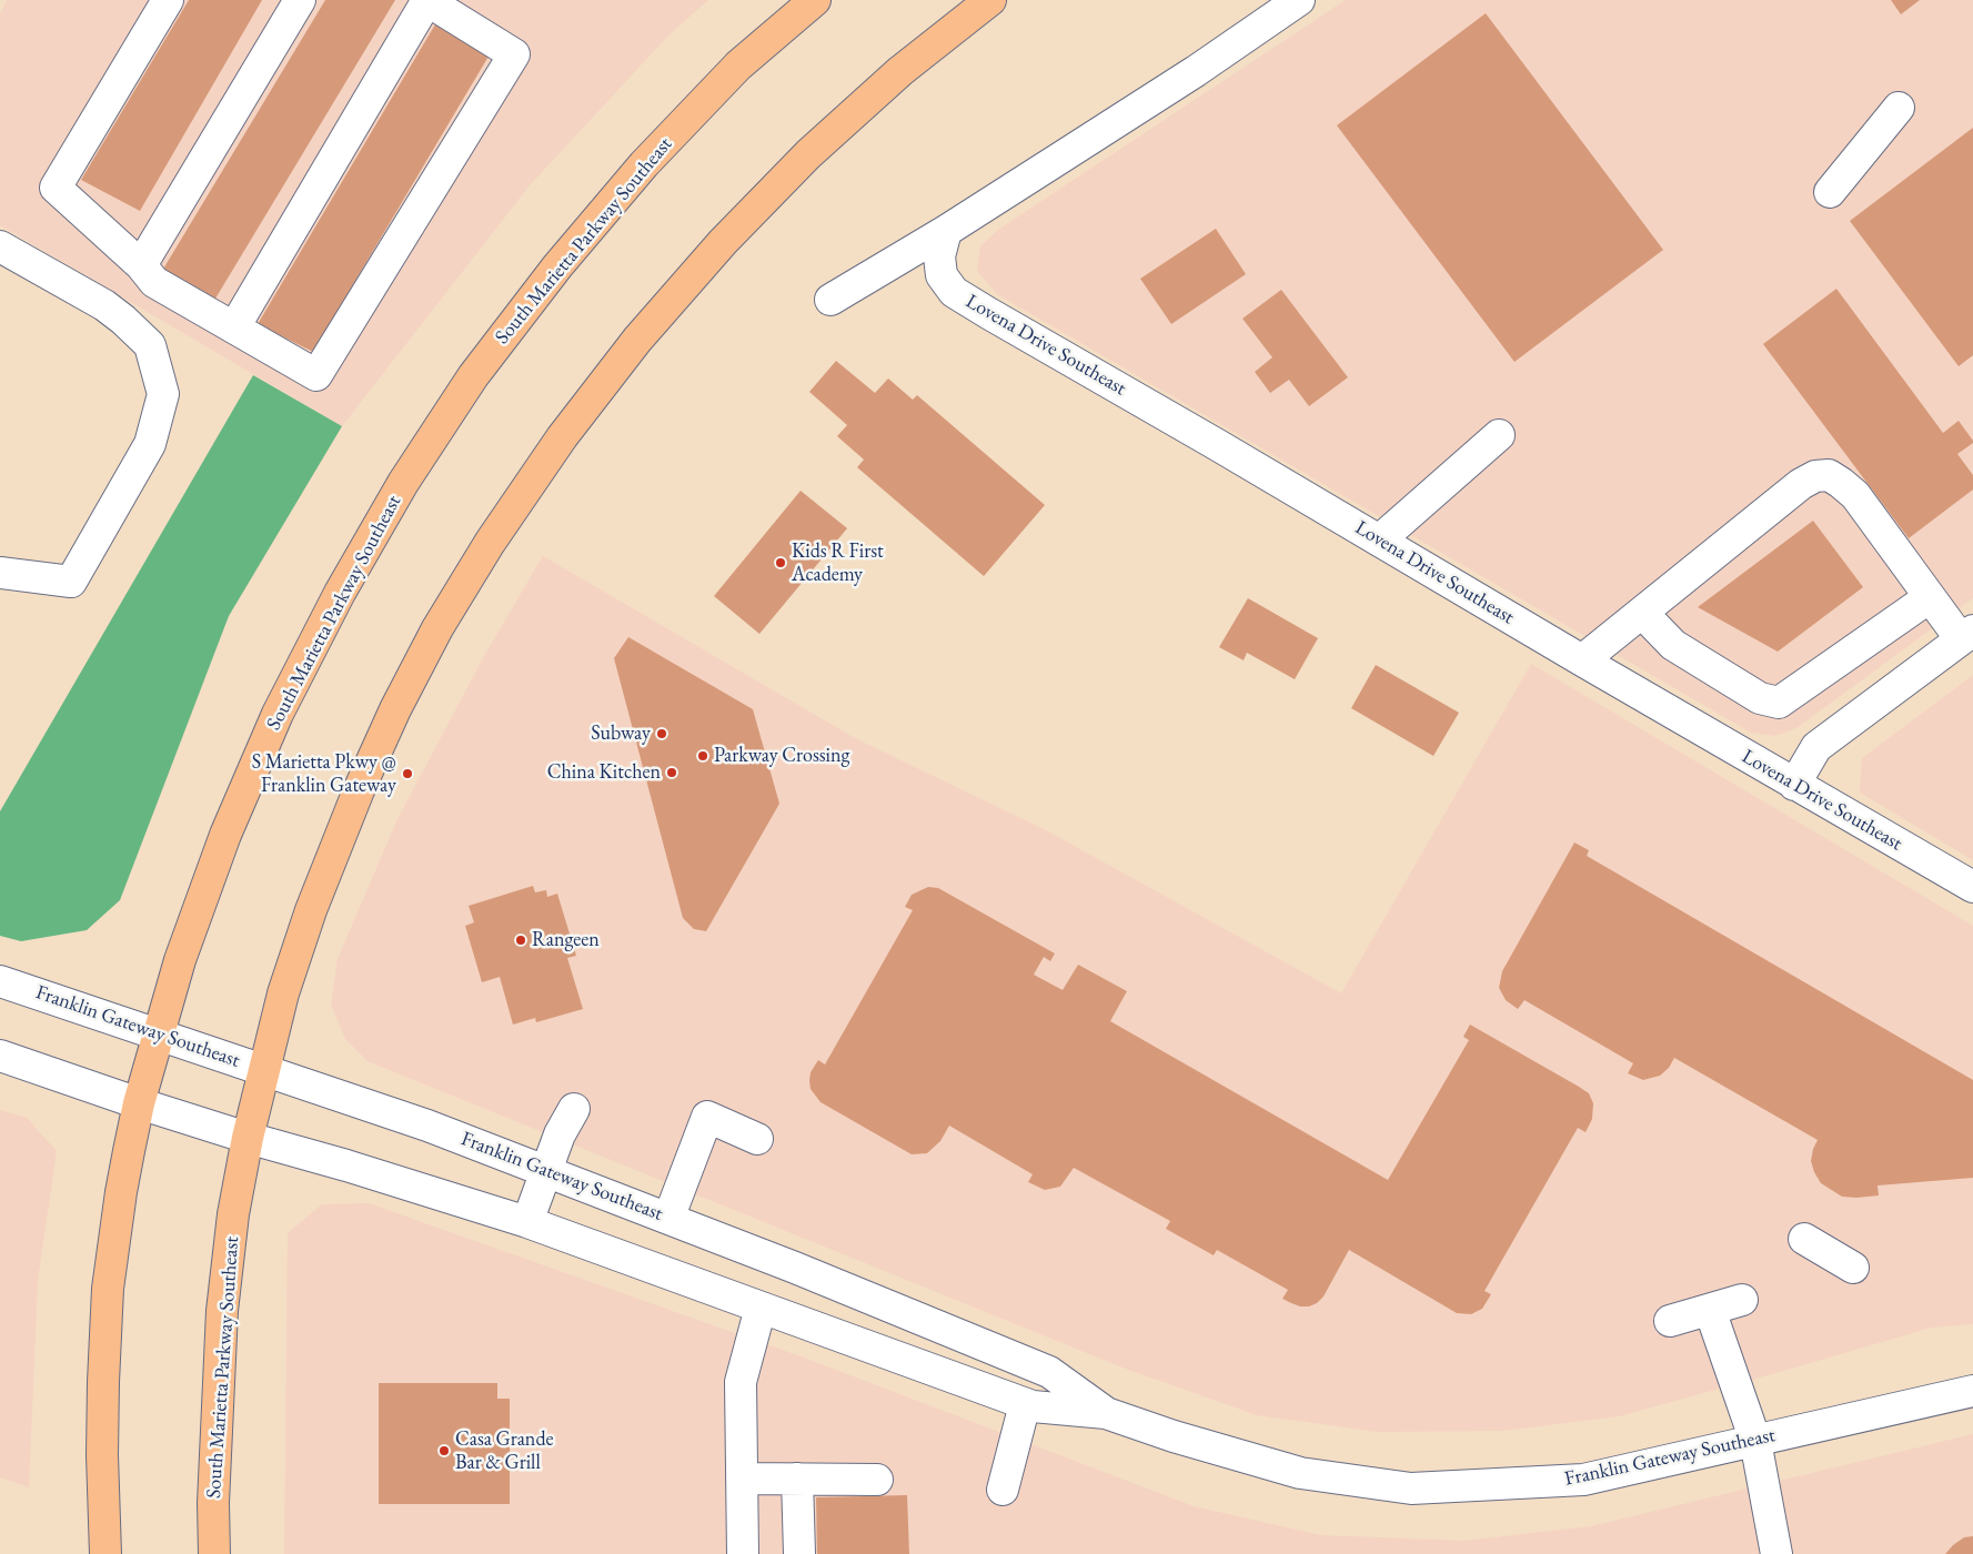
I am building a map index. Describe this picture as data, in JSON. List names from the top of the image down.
{
  "streets": {
    "highway": ["South Marietta Parkway Southeast"],
    "street": ["Lovena Drive Southeast", "Franklin Gateway Southeast"]
  },
  "crossings": [
    ["South Marietta Parkway Southeast", "Franklin Gateway Southeast"]
  ],
  "places": [
    "Kids R First Academy",
    "Subway",
    "Parkway Crossing",
    "China Kitchen",
    "S Marietta Pkwy @ Franklin Gateway",
    "Rangeen",
    "Casa Grande Bar & Grill"
  ]
}
